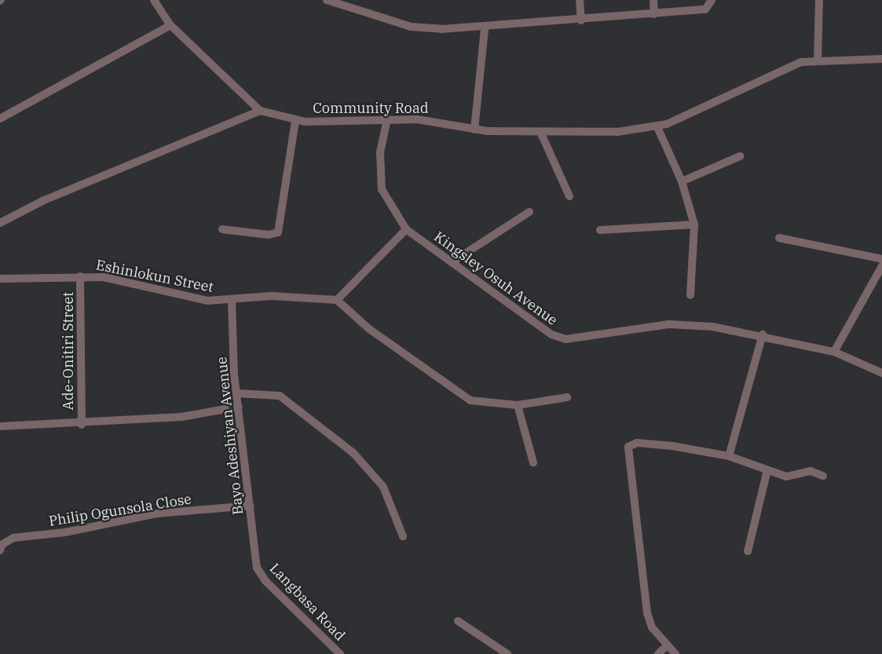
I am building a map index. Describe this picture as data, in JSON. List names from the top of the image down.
{
  "streets": {
    "street": [
      "Community Road",
      "Eshinlokun Street",
      "Kingsley Osuh Avenue",
      "Ade-Onitiri Street",
      "Bayo Adeshiyan Avenue",
      "Philip Ogunsola Close",
      "Langbasa Road"
    ]
  },
  "crossings": [
    ["Community Road", "Kingsley Osuh Avenue"],
    ["Eshinlokun Street", "Ade-Onitiri Street"],
    ["Eshinlokun Street", "Bayo Adeshiyan Avenue"],
    ["Bayo Adeshiyan Avenue", "Philip Ogunsola Close"],
    ["Bayo Adeshiyan Avenue", "Langbasa Road"]
  ]
}
